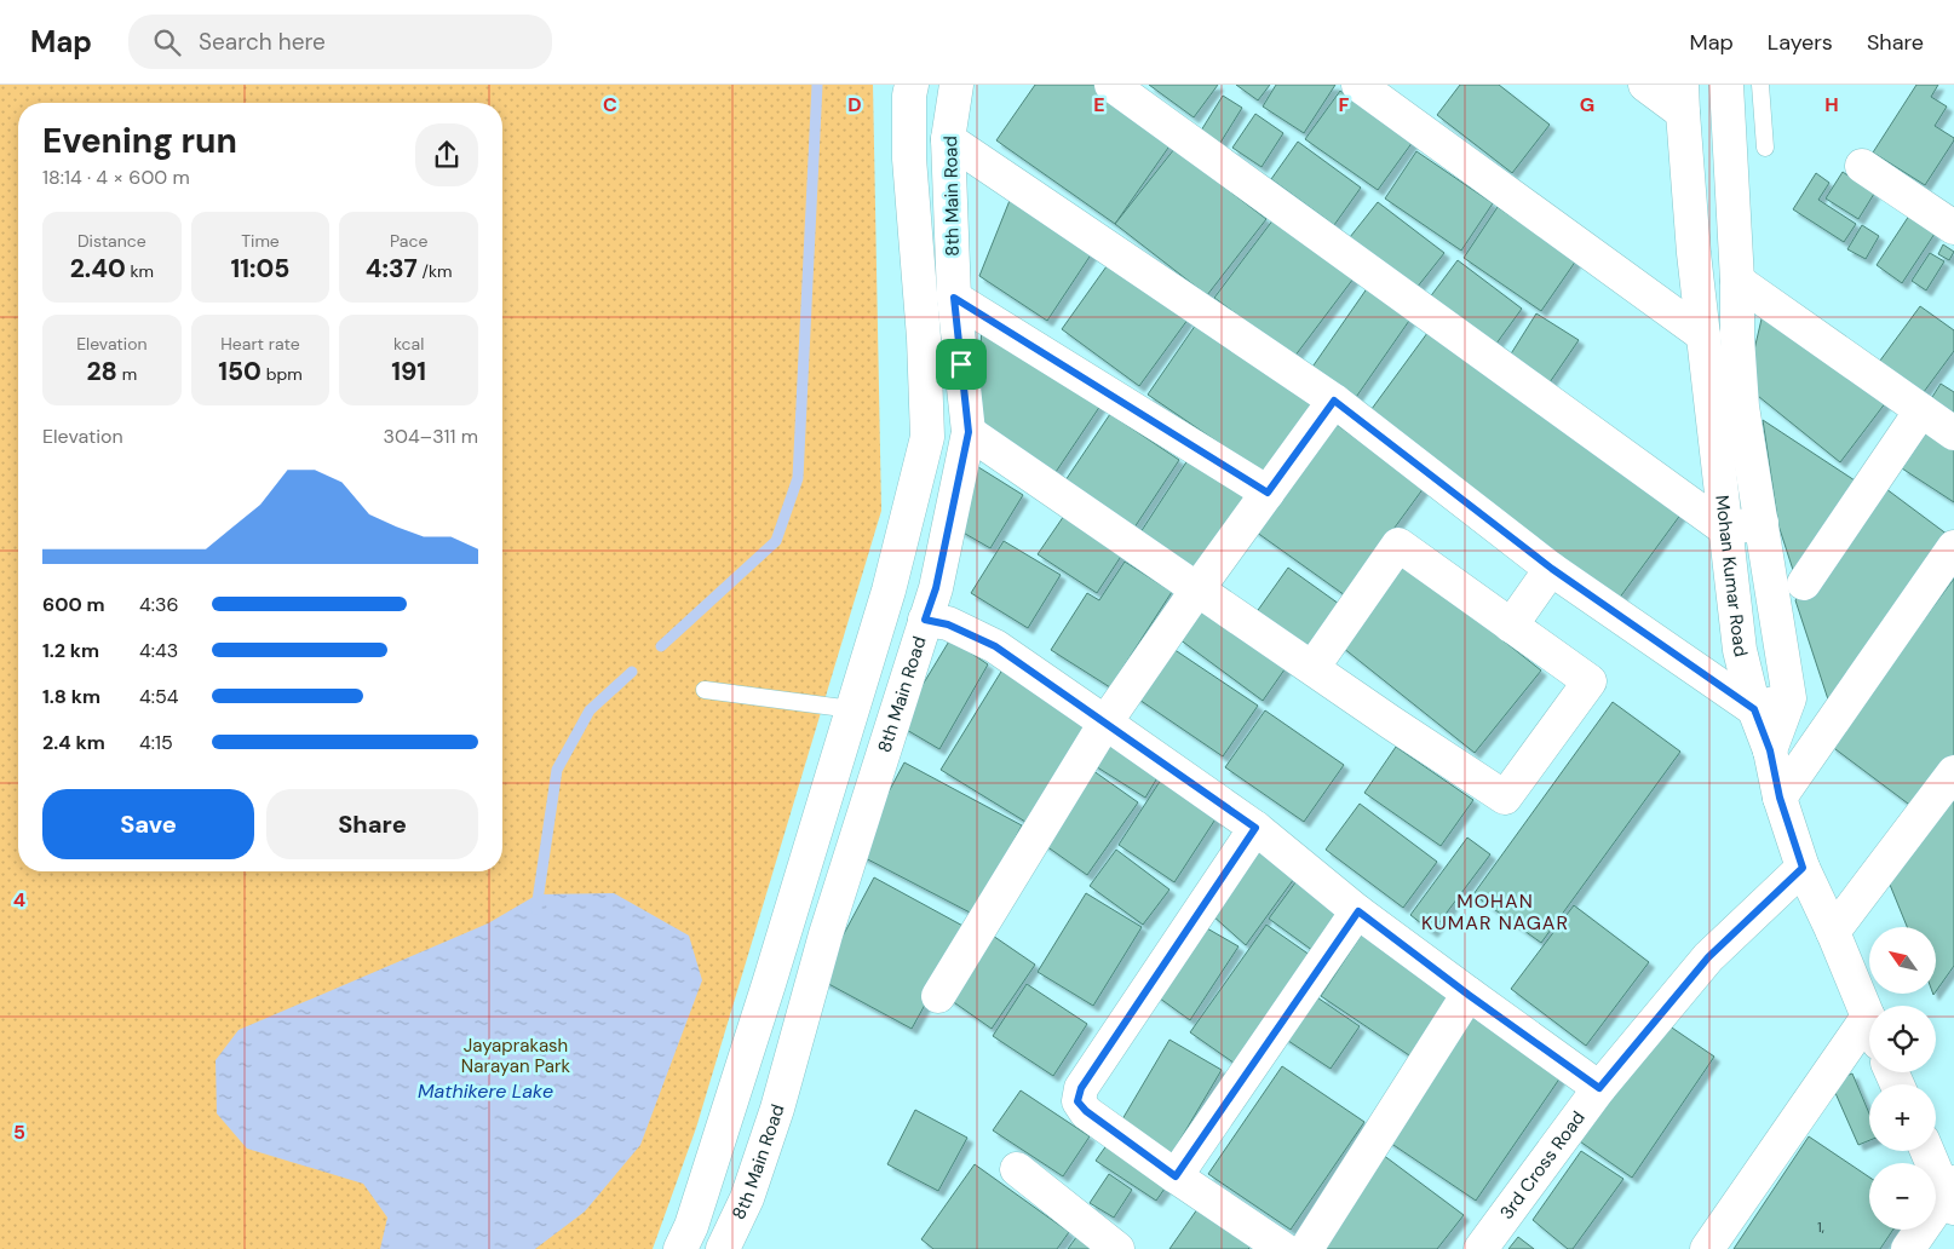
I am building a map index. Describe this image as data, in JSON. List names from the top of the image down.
{
  "streets": {
    "street": ["8th Main Road", "Mohan Kumar Road", "3rd Cross Road"]
  },
  "crossings": [
    ["Mohan Kumar Road", "3rd Cross Road"]
  ],
  "districts": ["MOHAN KUMAR NAGAR"],
  "water": ["Mathikere Lake"],
  "parks": ["Jayaprakash Narayan Park"],
  "house_numbers": ["1,"],
  "north": "top left",
  "page": {
    "header": "Map",
    "search": "Search here",
    "nav": ["Map", "Layers", "Share"],
    "heading": ["Evening run", "18:14 · 4 × 600 m"],
    "stats": [
      ["Distance", "2.40 km"],
      ["Time", "11:05"],
      ["Pace", "4:37 /km"],
      ["Elevation", "28 m"],
      ["Heart rate", "150 bpm"],
      ["kcal", "191"]
    ],
    "chart": ["Elevation", "304–311 m"],
    "list": [
      {
        "name": "600 m",
        "note": "4:36"
      },
      {
        "name": "1.2 km",
        "note": "4:43"
      },
      {
        "name": "1.8 km",
        "note": "4:54"
      },
      {
        "name": "2.4 km",
        "note": "4:15"
      }
    ],
    "buttons": ["Save", "Share"],
    "map_buttons": ["+", "−"]
  },
  "grid": {
    "columns": [
      "C",
      "D",
      "E",
      "F",
      "G",
      "H"
    ],
    "rows": ["4", "5"]
  }
}
